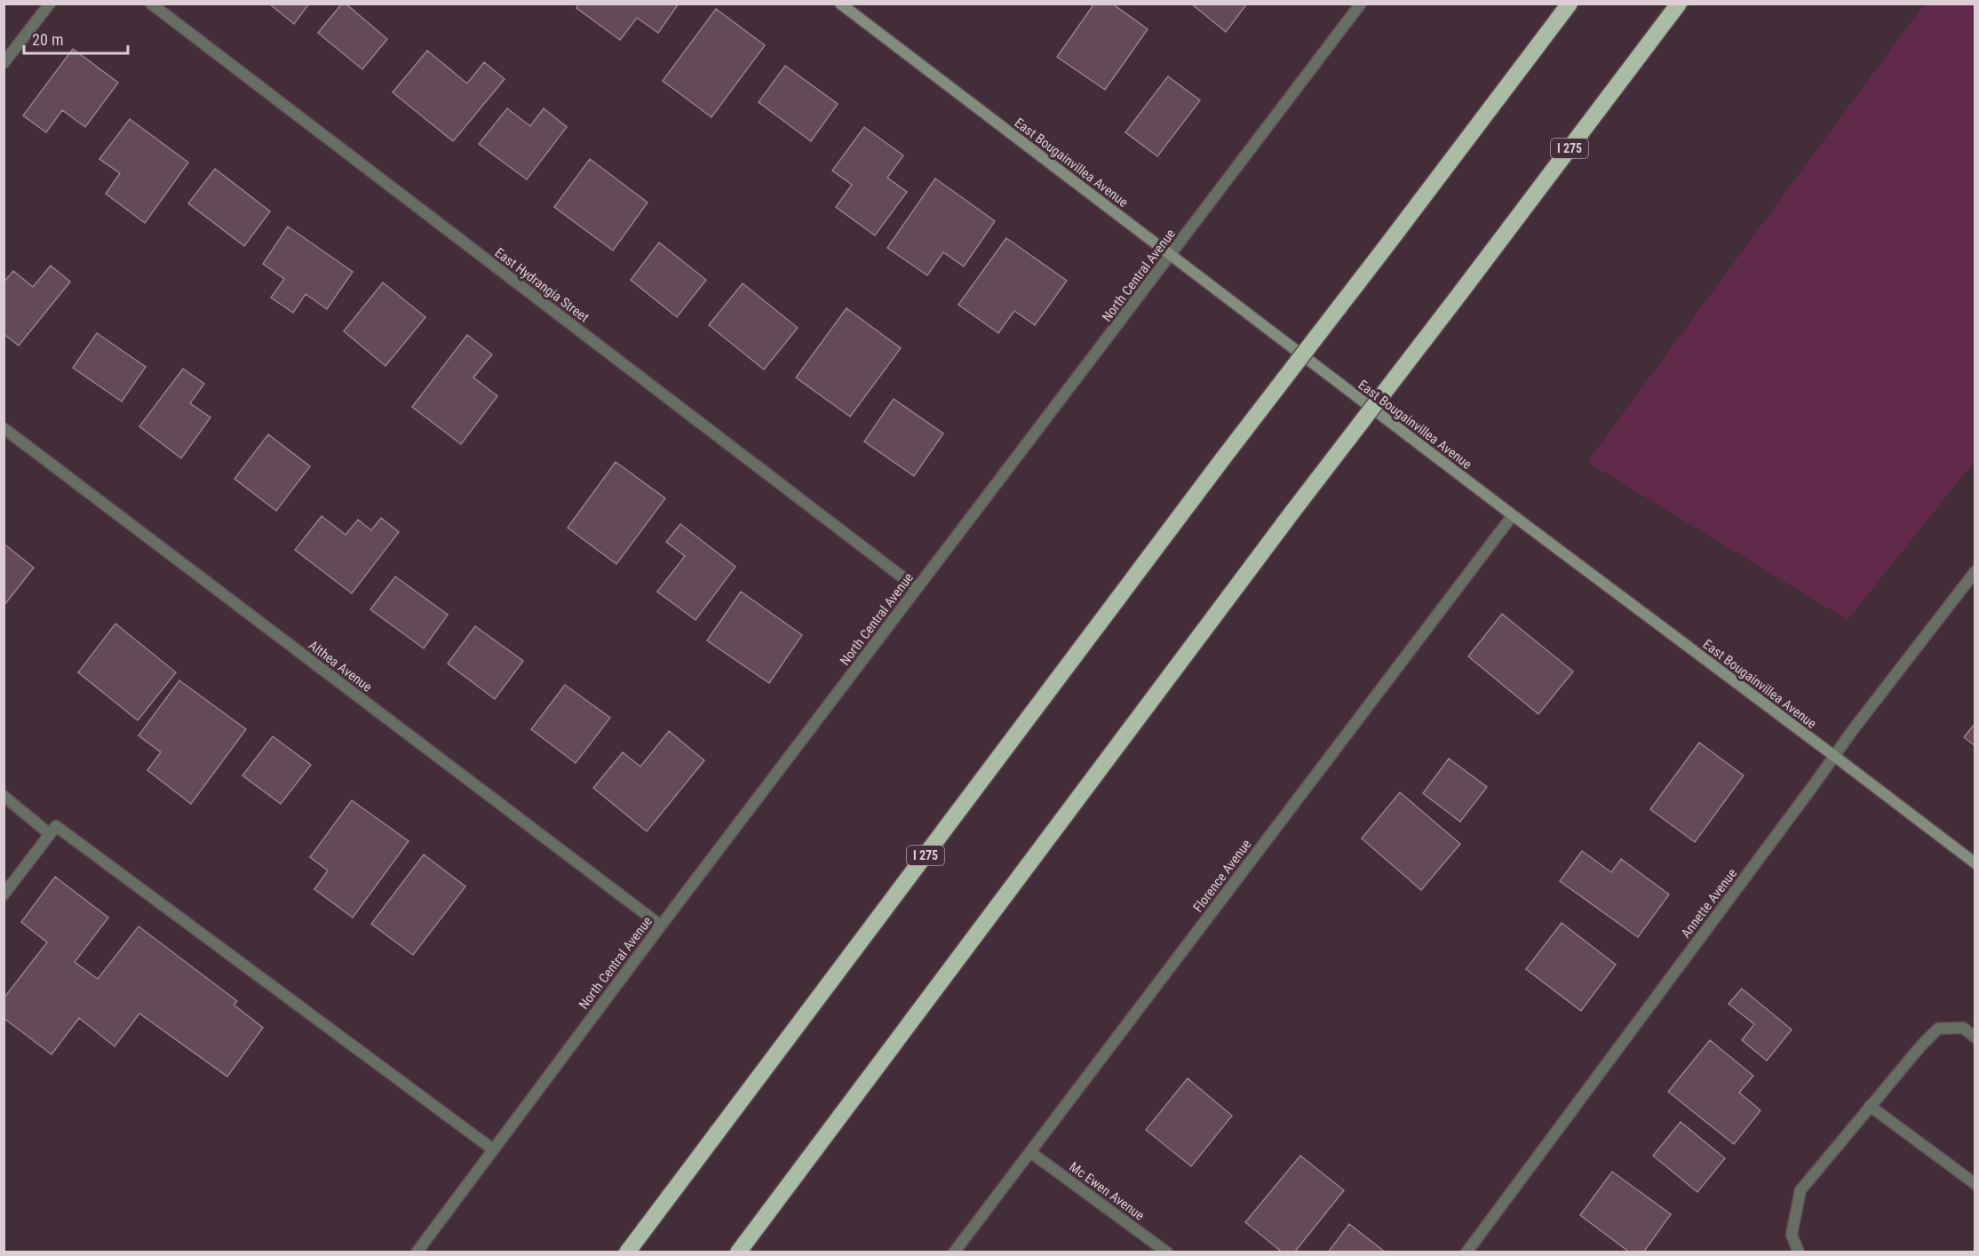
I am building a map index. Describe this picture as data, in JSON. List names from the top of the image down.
{
  "streets": {
    "highway": ["I 275"],
    "street": [
      "East Bougainvillea Avenue",
      "North Central Avenue",
      "East Hydrangia Street",
      "Althea Avenue",
      "Florence Avenue",
      "Annette Avenue",
      "Mc Ewen Avenue"
    ]
  },
  "crossings": [
    ["East Bougainvillea Avenue", "North Central Avenue"],
    ["East Bougainvillea Avenue", "Florence Avenue"],
    ["East Bougainvillea Avenue", "Annette Avenue"],
    ["North Central Avenue", "East Hydrangia Street"],
    ["North Central Avenue", "Althea Avenue"],
    ["Florence Avenue", "Mc Ewen Avenue"]
  ],
  "scale_bar": "20 m"
}
